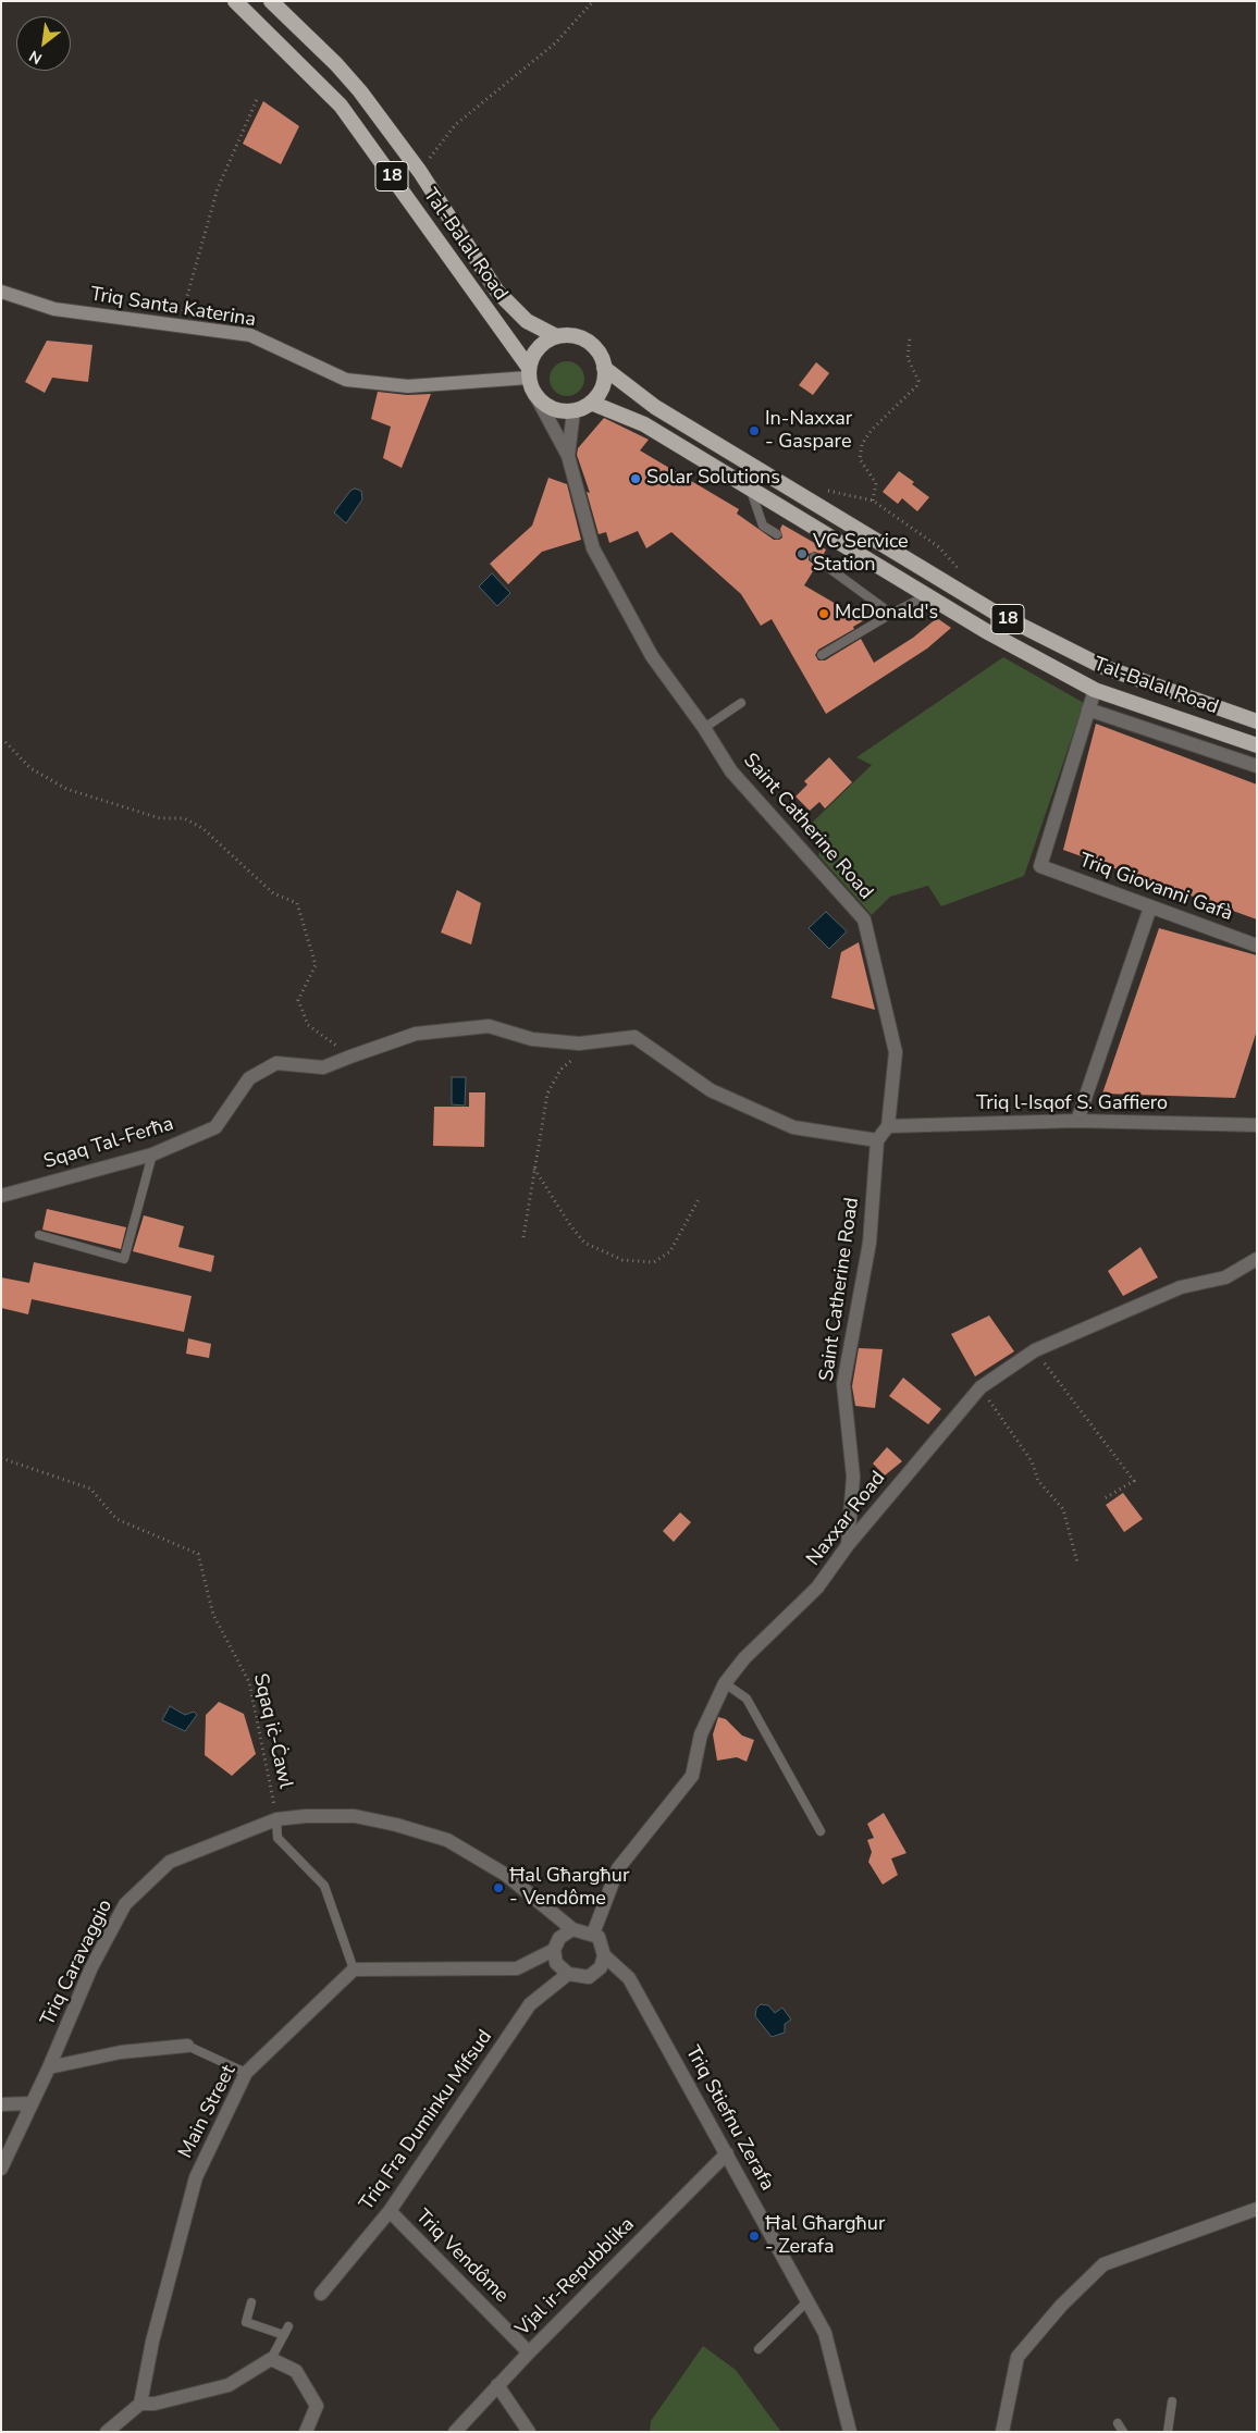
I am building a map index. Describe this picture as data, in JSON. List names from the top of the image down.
{
  "streets": {
    "highway": ["18", "Tal-Balal Road"],
    "main road": ["Triq Santa Katerina"],
    "street": [
      "Saint Catherine Road",
      "Triq Giovanni Gafà",
      "Triq l-Isqof S. Gaffiero",
      "Sqaq Tal-Ferħa",
      "Naxxar Road",
      "Triq Caravaggio",
      "Main Street",
      "Triq Stiefnu Zerafa",
      "Triq Fra Duminku Mifsud",
      "Triq Vendôme",
      "Vjal ir-Repubblika"
    ],
    "path": ["Sqaq iċ-Ċawl"]
  },
  "crossings": [
    ["Tal-Balal Road", "Triq Santa Katerina"],
    ["Saint Catherine Road", "Triq l-Isqof S. Gaffiero"],
    ["Saint Catherine Road", "Sqaq Tal-Ferħa"],
    ["Saint Catherine Road", "Naxxar Road"],
    ["Naxxar Road", "Triq Caravaggio"],
    ["Naxxar Road", "Triq Stiefnu Zerafa"],
    ["Naxxar Road", "Triq Fra Duminku Mifsud"],
    ["Sqaq iċ-Ċawl", "Triq Caravaggio"],
    ["Triq Caravaggio", "Triq Stiefnu Zerafa"],
    ["Triq Caravaggio", "Triq Fra Duminku Mifsud"],
    ["Triq Stiefnu Zerafa", "Triq Fra Duminku Mifsud"],
    ["Triq Stiefnu Zerafa", "Vjal ir-Repubblika"],
    ["Triq Fra Duminku Mifsud", "Triq Vendôme"],
    ["Triq Vendôme", "Vjal ir-Repubblika"]
  ],
  "places": [
    "In-Naxxar - Gaspare",
    "Solar Solutions",
    "VC Service Station",
    "McDonald's",
    "Ħal Għargħur - Vendôme",
    "Ħal Għargħur - Zerafa"
  ],
  "north": "bottom left"
}
